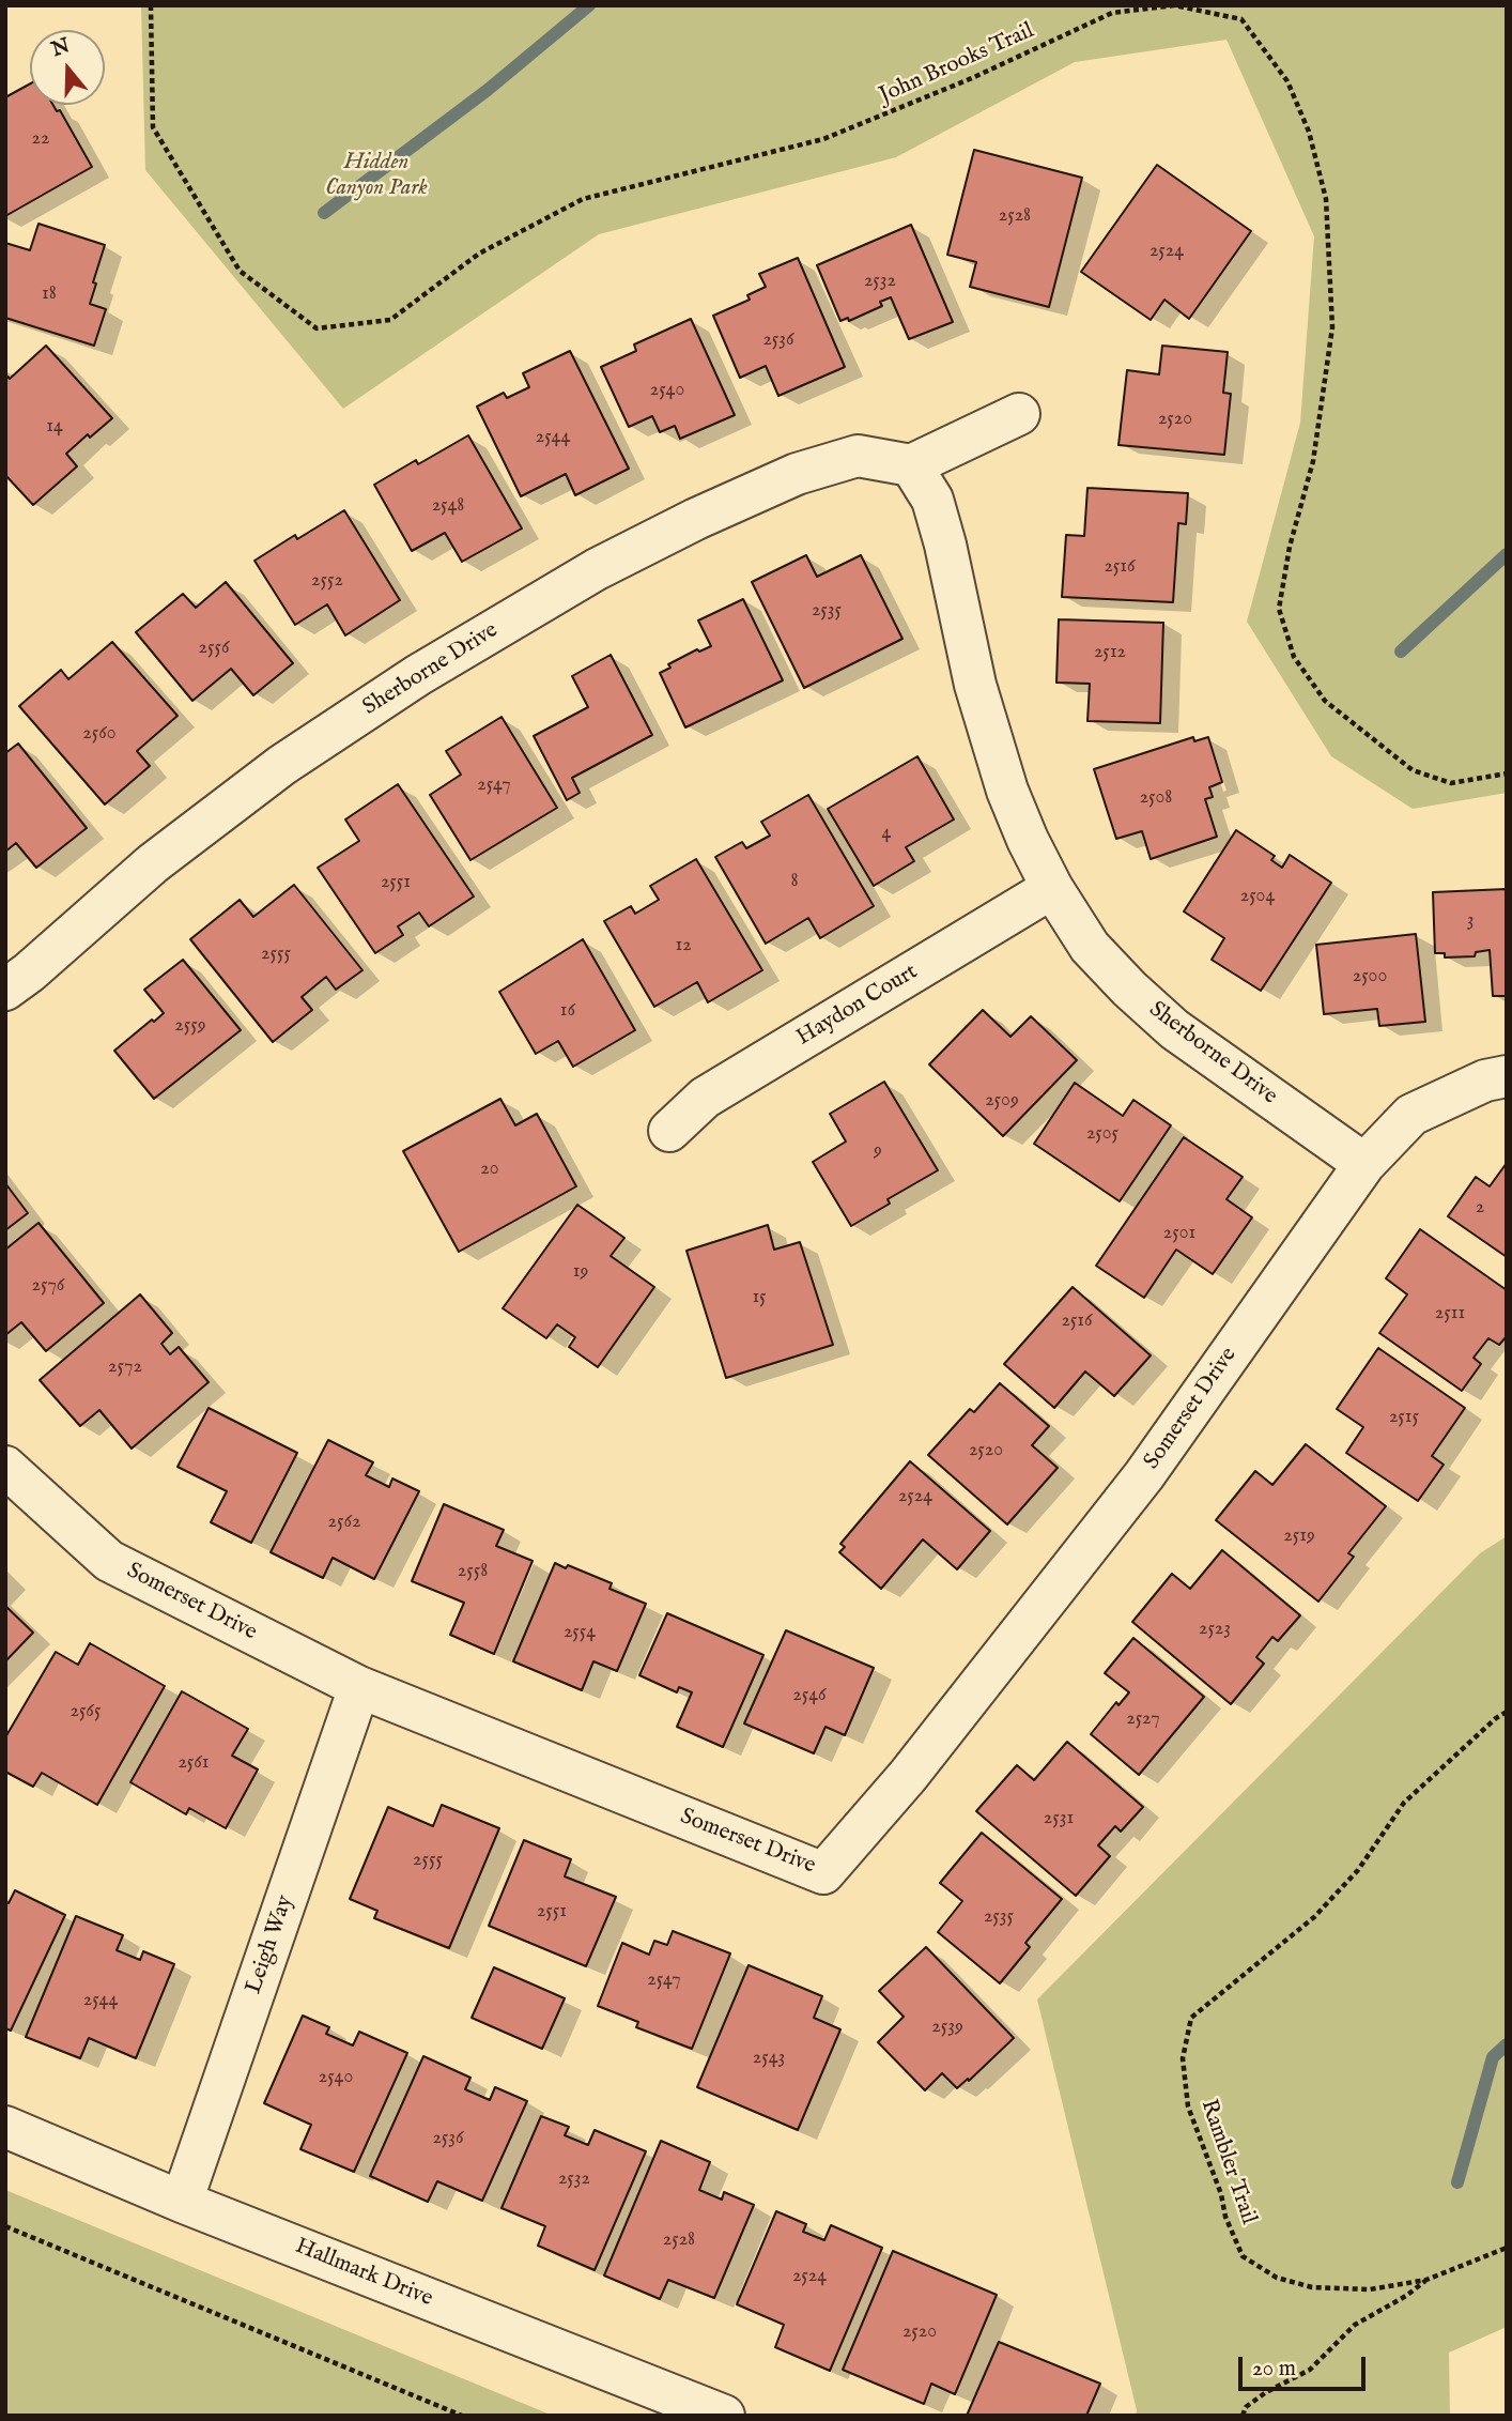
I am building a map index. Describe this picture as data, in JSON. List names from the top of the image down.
{
  "streets": {
    "street": [
      "Sherborne Drive",
      "Haydon Court",
      "Somerset Drive",
      "Leigh Way",
      "Hallmark Drive"
    ],
    "path": ["John Brooks Trail", "Rambler Trail"]
  },
  "crossings": [
    ["Sherborne Drive", "Haydon Court"],
    ["Sherborne Drive", "Somerset Drive"],
    ["Somerset Drive", "Leigh Way"],
    ["Leigh Way", "Hallmark Drive"]
  ],
  "parks": ["Hidden Canyon Park"],
  "house_numbers": [
    "22",
    "2528",
    "2524",
    "2532",
    "18",
    "2536",
    "2540",
    "2520",
    "14",
    "2544",
    "2548",
    "2516",
    "2552",
    "2535",
    "2556",
    "2512",
    "2560",
    "2547",
    "2508",
    "4",
    "8",
    "2551",
    "2504",
    "3",
    "12",
    "2555",
    "2500",
    "16",
    "2559",
    "2509",
    "2505",
    "9",
    "20",
    "2",
    "2501",
    "19",
    "2576",
    "15",
    "2511",
    "2516",
    "2572",
    "2515",
    "2520",
    "2524",
    "2562",
    "2519",
    "2558",
    "2523",
    "2554",
    "2546",
    "2565",
    "2527",
    "2561",
    "2531",
    "2555",
    "2551",
    "2535",
    "2547",
    "2544",
    "2539",
    "2543",
    "2540",
    "2536",
    "2532",
    "2528",
    "2524",
    "2520"
  ],
  "scale_bar": "20 m",
  "north": "top"
}
